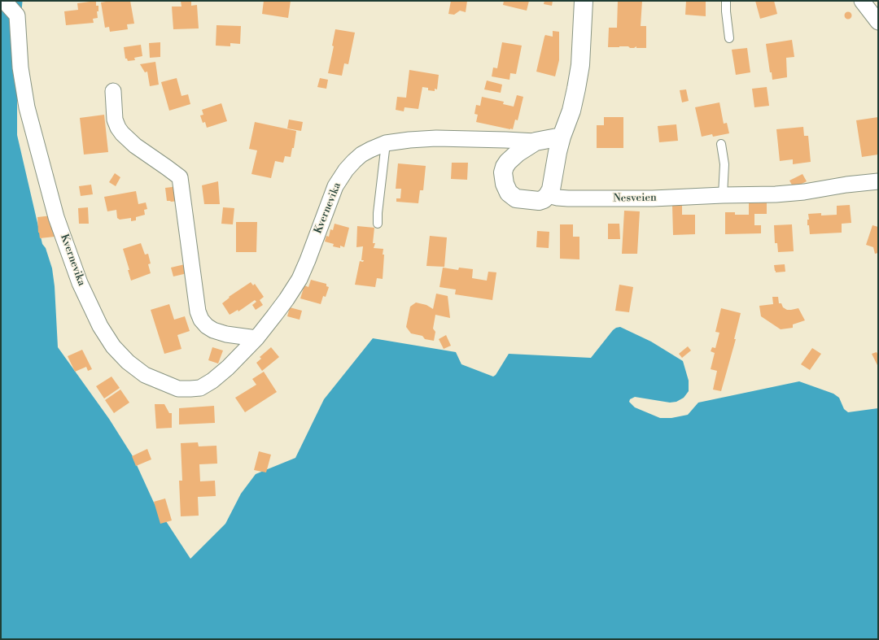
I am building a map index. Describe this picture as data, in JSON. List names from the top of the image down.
{
  "streets": {
    "street": ["Nesveien", "Kvernevika"]
  }
}
